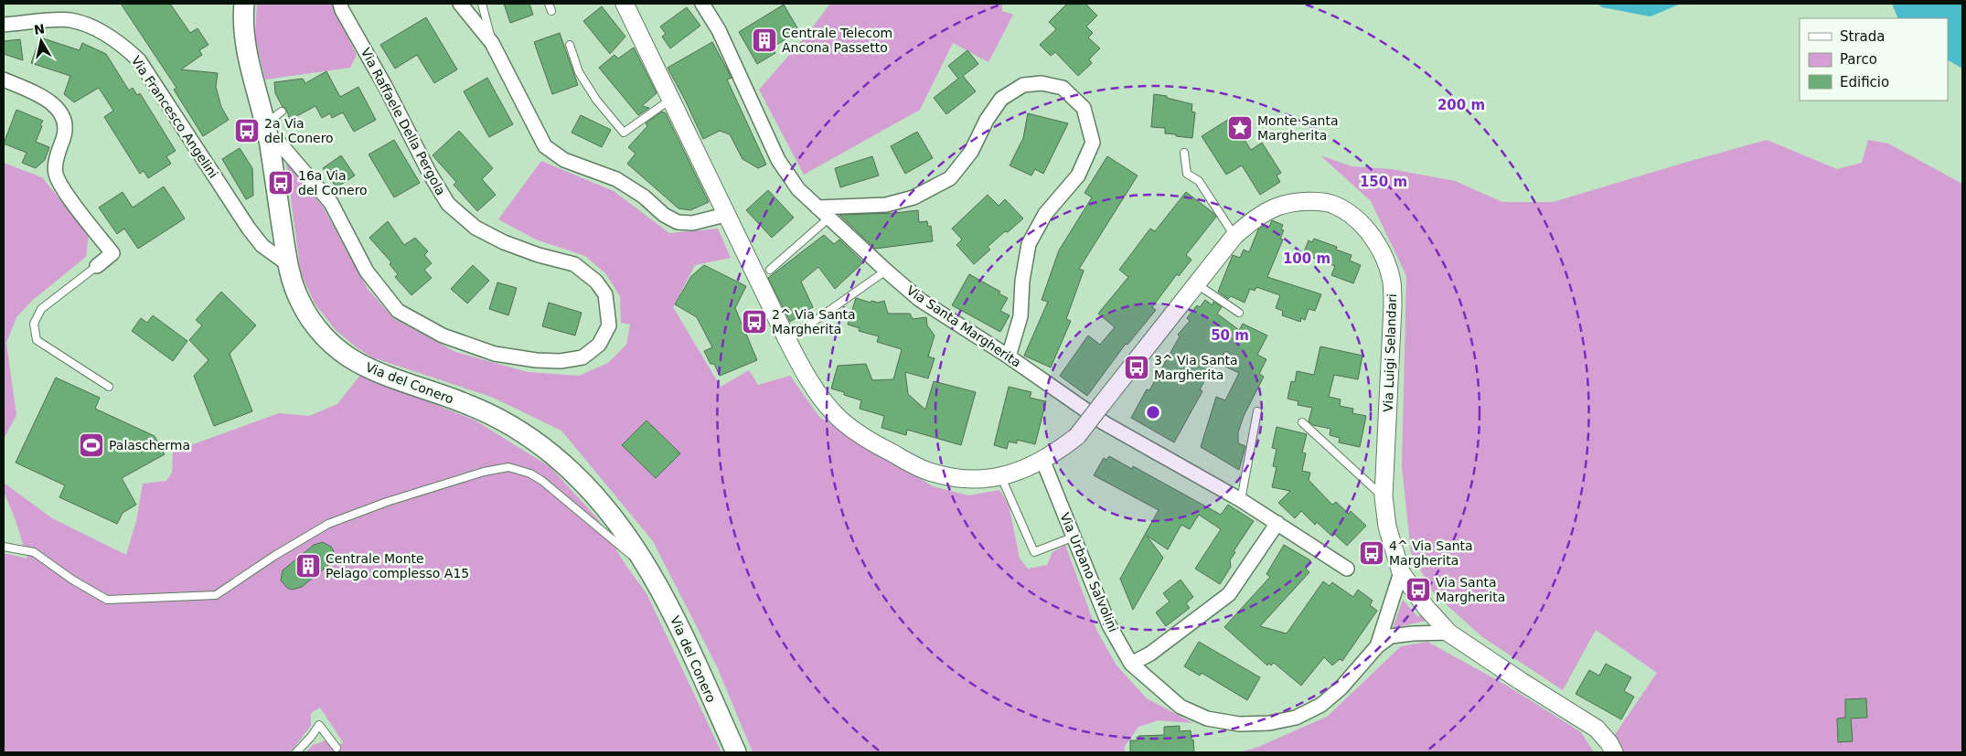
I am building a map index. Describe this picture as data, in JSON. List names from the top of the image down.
{
  "streets": {
    "main road": ["Via del Conero"],
    "street": [
      "Via Francesco Angelini",
      "Via Raffaele Della Pergola",
      "Via Santa Margherita",
      "Via Luigi Selandari",
      "Via Urbano Salvolini"
    ]
  },
  "crossings": [
    ["Via Francesco Angelini", "Via del Conero"],
    ["Via Raffaele Della Pergola", "Via del Conero"],
    ["Via Luigi Selandari", "Via Urbano Salvolini"]
  ],
  "places": {
    "building": ["Centrale Telecom Ancona Passetto", "Centrale Monte Pelago complesso A15"],
    "place": ["Monte Santa Margherita"],
    "bus stop": [
      "2a Via del Conero",
      "16a Via del Conero",
      "2^ Via Santa Margherita",
      "3^ Via Santa Margherita",
      "4^ Via Santa Margherita",
      "Via Santa Margherita"
    ],
    "sports": ["Palascherma"]
  },
  "legend": ["Strada", "Parco", "Edificio"],
  "north": "top",
  "rings": [
    "200 m",
    "150 m",
    "100 m",
    "50 m"
  ]
}
